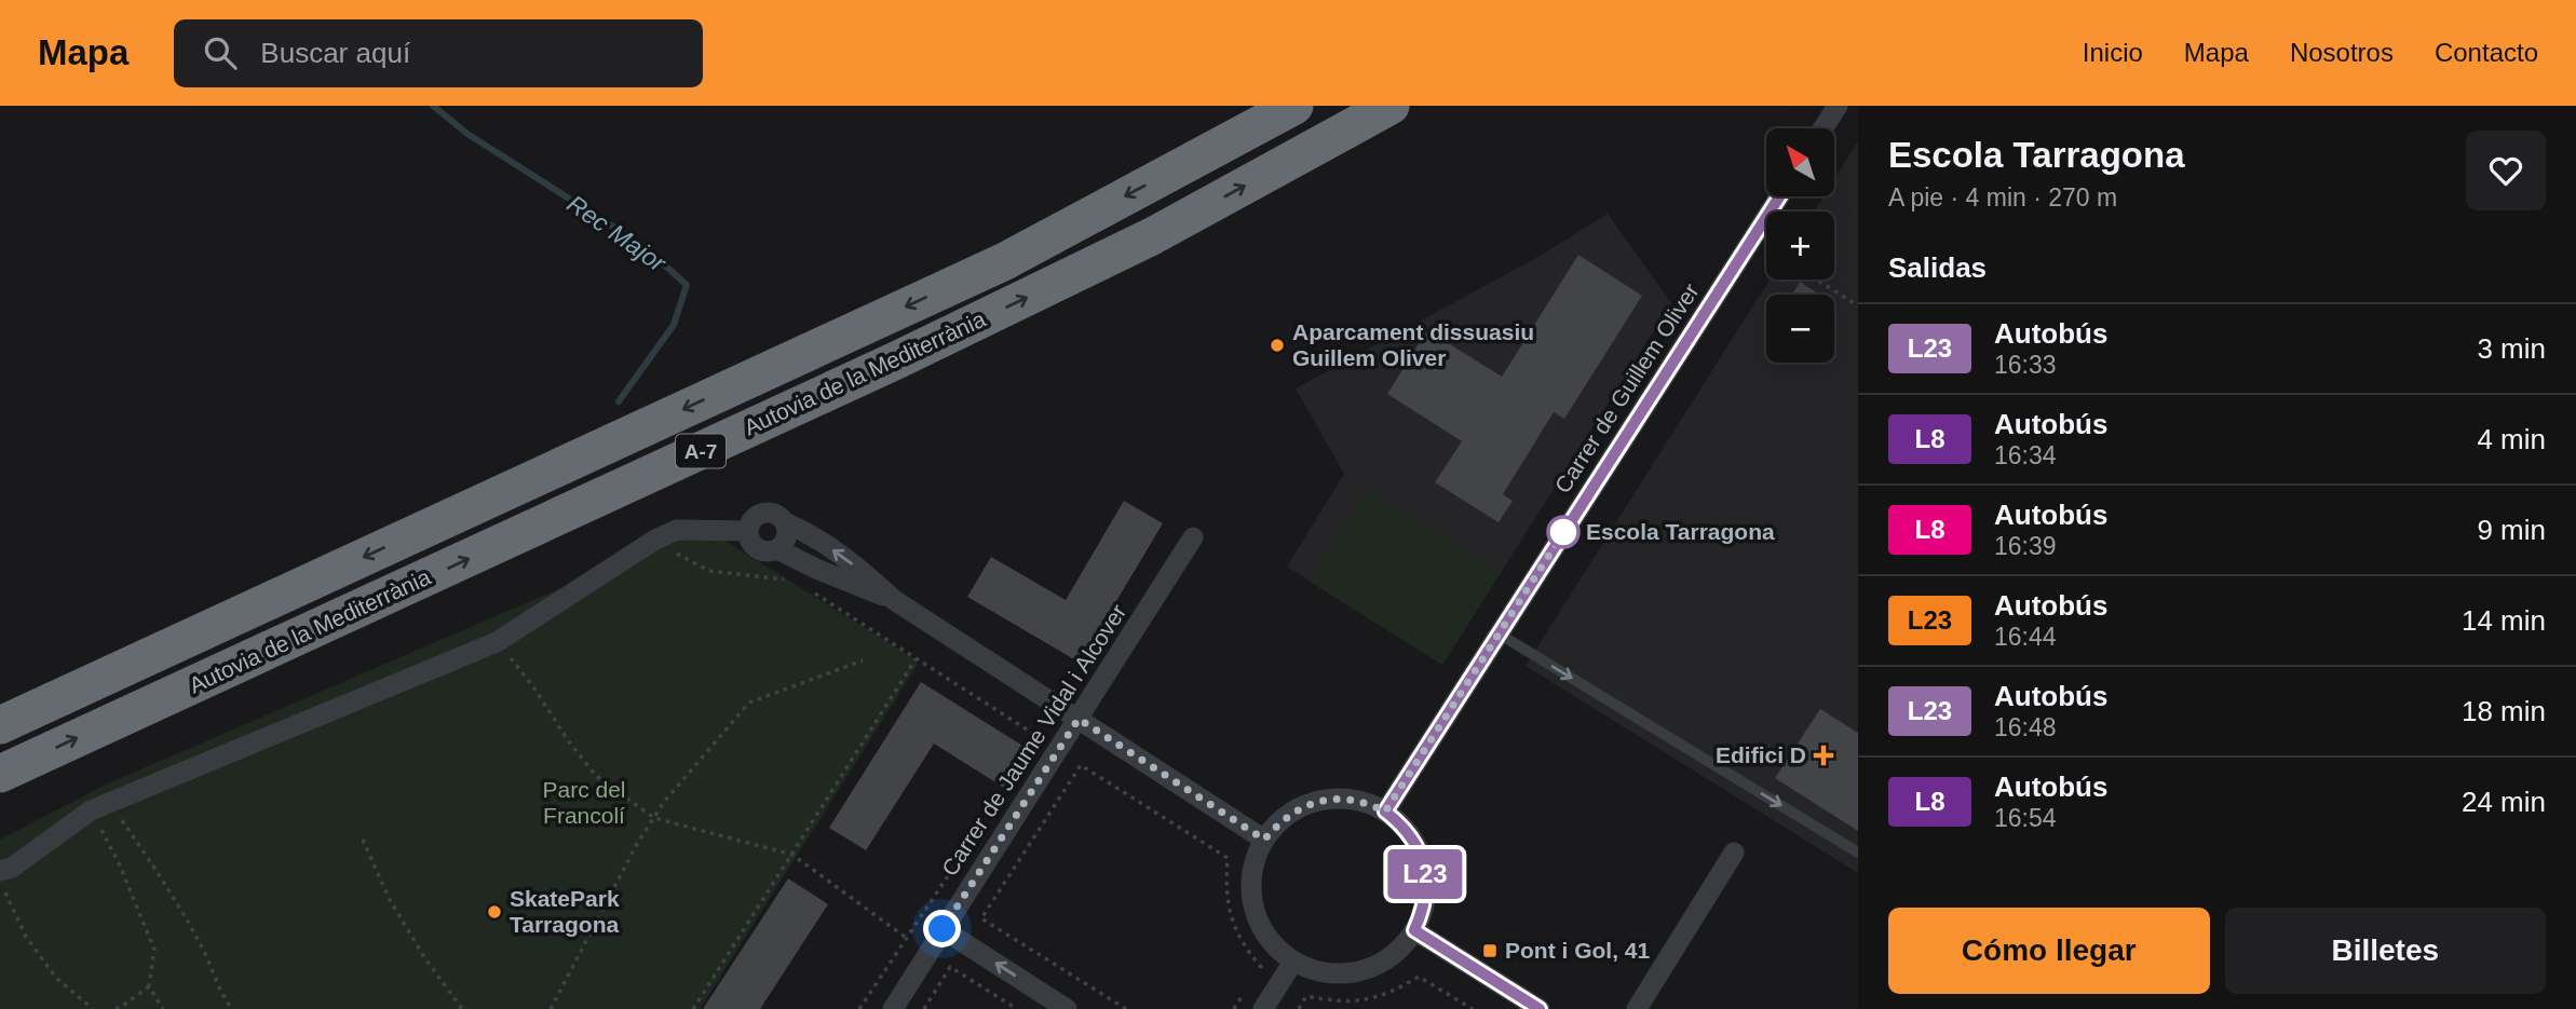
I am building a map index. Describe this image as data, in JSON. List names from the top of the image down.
{
  "streets": {
    "highway": ["Autovia de la Mediterrània", "A-7"],
    "street": ["Carrer de Guillem Oliver", "Carrer de Jaume Vidal i Alcover"]
  },
  "water": ["Rec Major"],
  "parks": ["Parc del Francolí"],
  "places": {
    "other": ["Aparcament dissuasiu Guillem Oliver", "Escola Tarragona", "SkatePark Tarragona"],
    "health": ["Edifici D"],
    "transit": ["Pont i Gol, 41"]
  },
  "lines": ["bus line L23"],
  "north": "top left",
  "page": {
    "header": "Mapa",
    "search": "Buscar aquí",
    "nav": [
      "Inicio",
      "Mapa",
      "Nosotros",
      "Contacto"
    ],
    "on_map": "L23",
    "heading": [
      ["Escola Tarragona", "A pie · 4 min · 270 m"],
      "Salidas"
    ],
    "map_buttons": ["+", "−"],
    "list": [
      {
        "mark": "L23",
        "name": "Autobús",
        "note": "16:33",
        "value": "3 min"
      },
      {
        "mark": "L8",
        "name": "Autobús",
        "note": "16:34",
        "value": "4 min"
      },
      {
        "mark": "L8",
        "name": "Autobús",
        "note": "16:39",
        "value": "9 min"
      },
      {
        "mark": "L23",
        "name": "Autobús",
        "note": "16:44",
        "value": "14 min"
      },
      {
        "mark": "L23",
        "name": "Autobús",
        "note": "16:48",
        "value": "18 min"
      },
      {
        "mark": "L8",
        "name": "Autobús",
        "note": "16:54",
        "value": "24 min"
      }
    ],
    "buttons": ["Cómo llegar", "Billetes"]
  }
}
